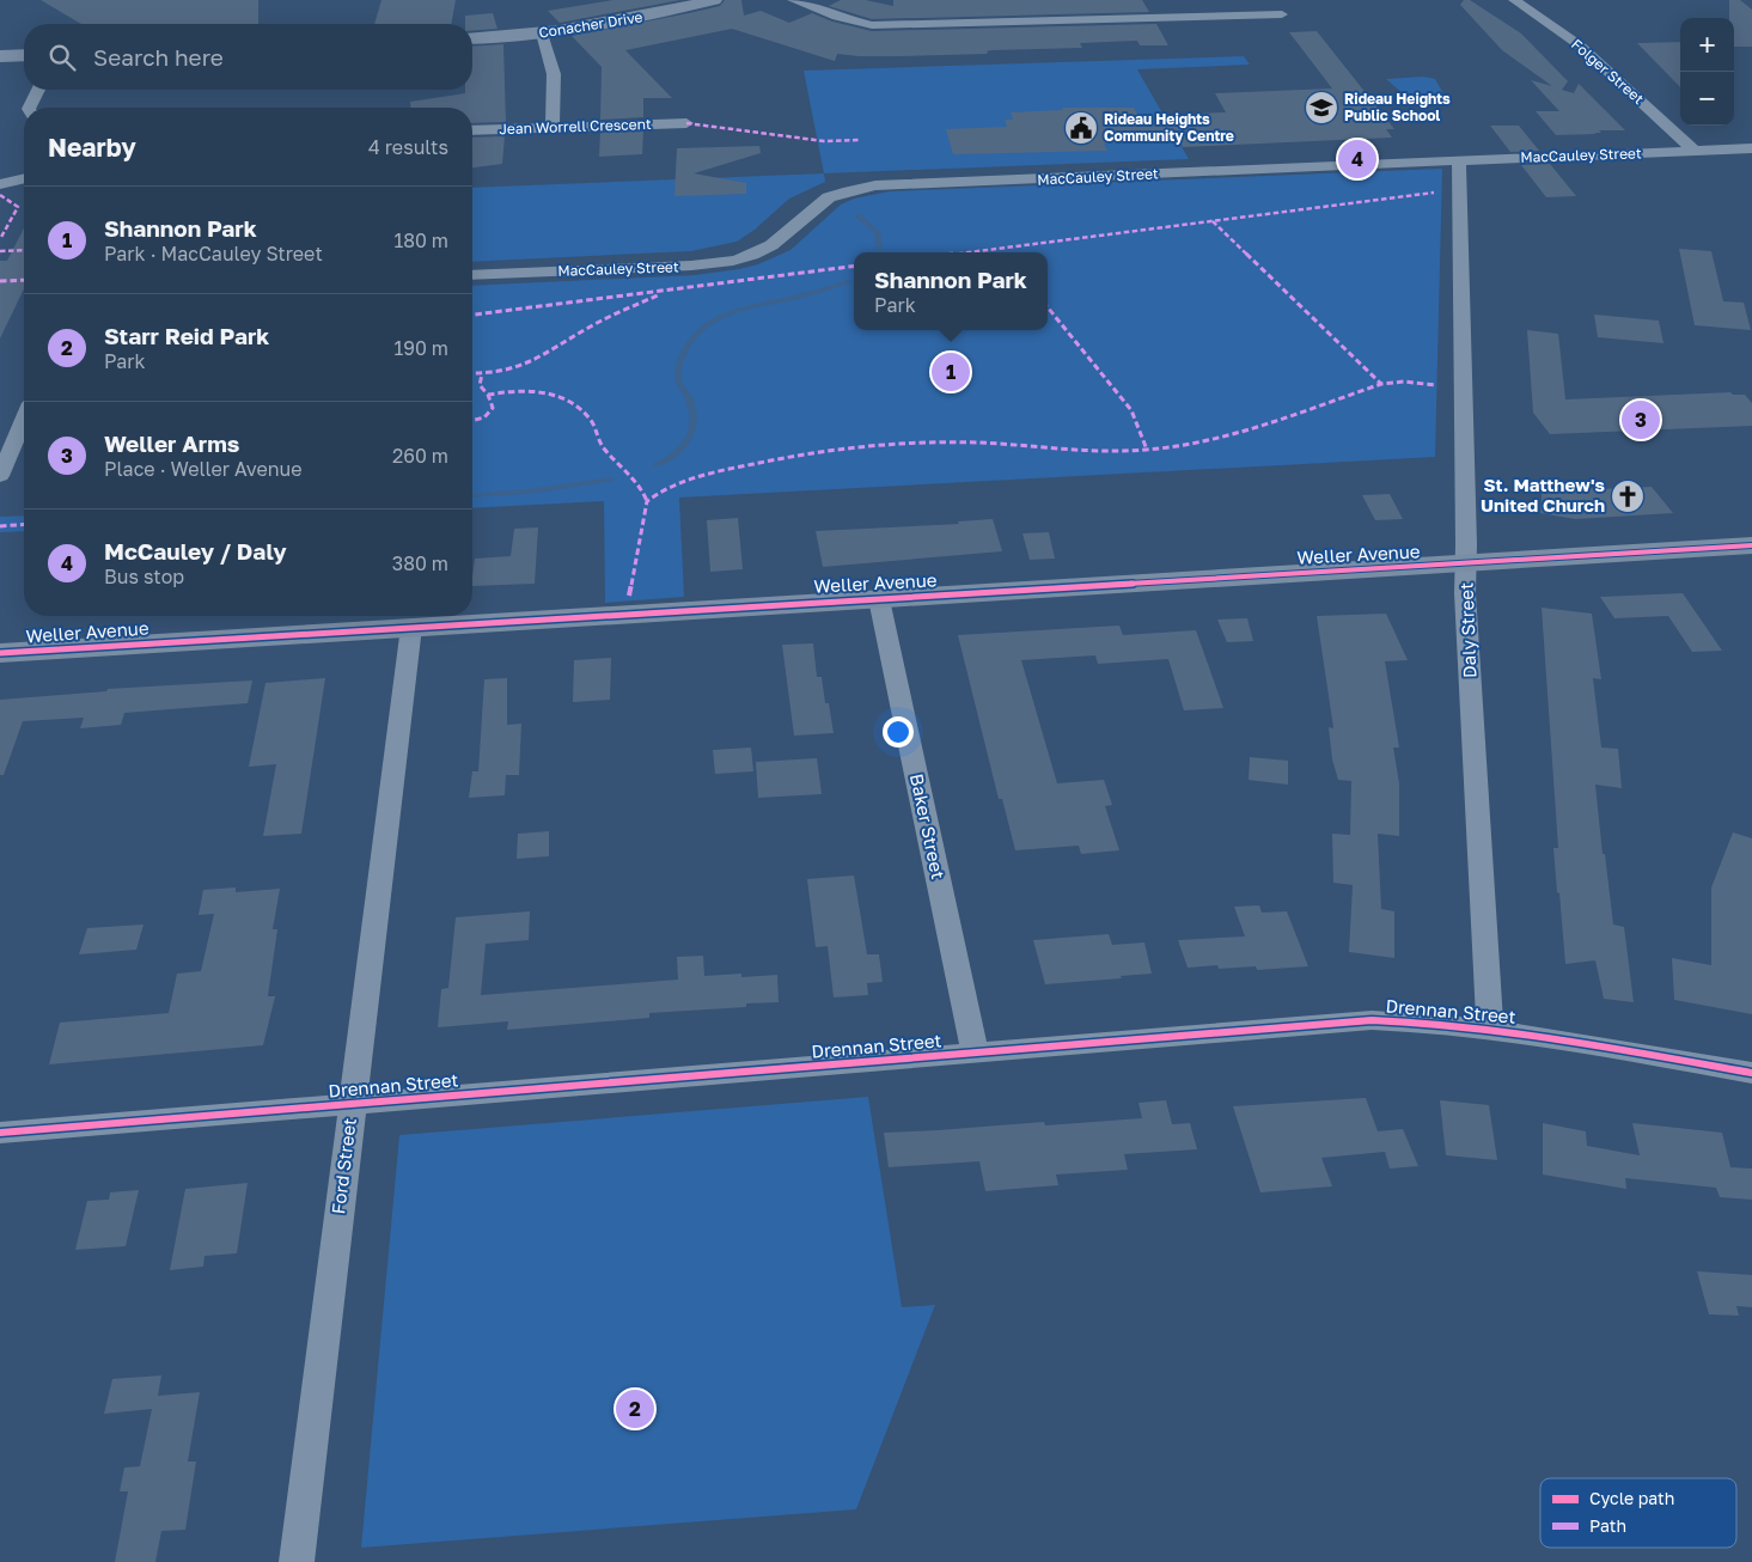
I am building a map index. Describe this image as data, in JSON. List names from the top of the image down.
{
  "streets": {
    "street": [
      "Conacher Drive",
      "Folger Street",
      "Jean Worrell Crescent",
      "MacCauley Street",
      "Weller Avenue",
      "Daly Street",
      "Baker Street",
      "Drennan Street",
      "Ford Street"
    ]
  },
  "crossings": [
    ["Folger Street", "MacCauley Street"],
    ["MacCauley Street", "Daly Street"],
    ["Weller Avenue", "Daly Street"],
    ["Weller Avenue", "Baker Street"],
    ["Weller Avenue", "Ford Street"],
    ["Daly Street", "Drennan Street"],
    ["Baker Street", "Drennan Street"],
    ["Drennan Street", "Ford Street"]
  ],
  "places": {
    "school or university": ["Rideau Heights Public School"],
    "public building": ["Rideau Heights Community Centre"],
    "church": ["St. Matthew's United Church"]
  },
  "legend": ["Cycle path", "Path"],
  "page": {
    "map_buttons": ["+", "−"],
    "search": "Search here",
    "heading": ["Nearby", "4 results"],
    "pins": [
      "4",
      "1",
      "3",
      "2"
    ],
    "list": [
      {
        "mark": "1",
        "name": "Shannon Park",
        "note": "Park · MacCauley Street",
        "value": "180 m"
      },
      {
        "mark": "2",
        "name": "Starr Reid Park",
        "note": "Park",
        "value": "190 m"
      },
      {
        "mark": "3",
        "name": "Weller Arms",
        "note": "Place · Weller Avenue",
        "value": "260 m"
      },
      {
        "mark": "4",
        "name": "McCauley / Daly",
        "note": "Bus stop",
        "value": "380 m"
      }
    ],
    "popup": ["Shannon Park", "Park"]
  }
}
